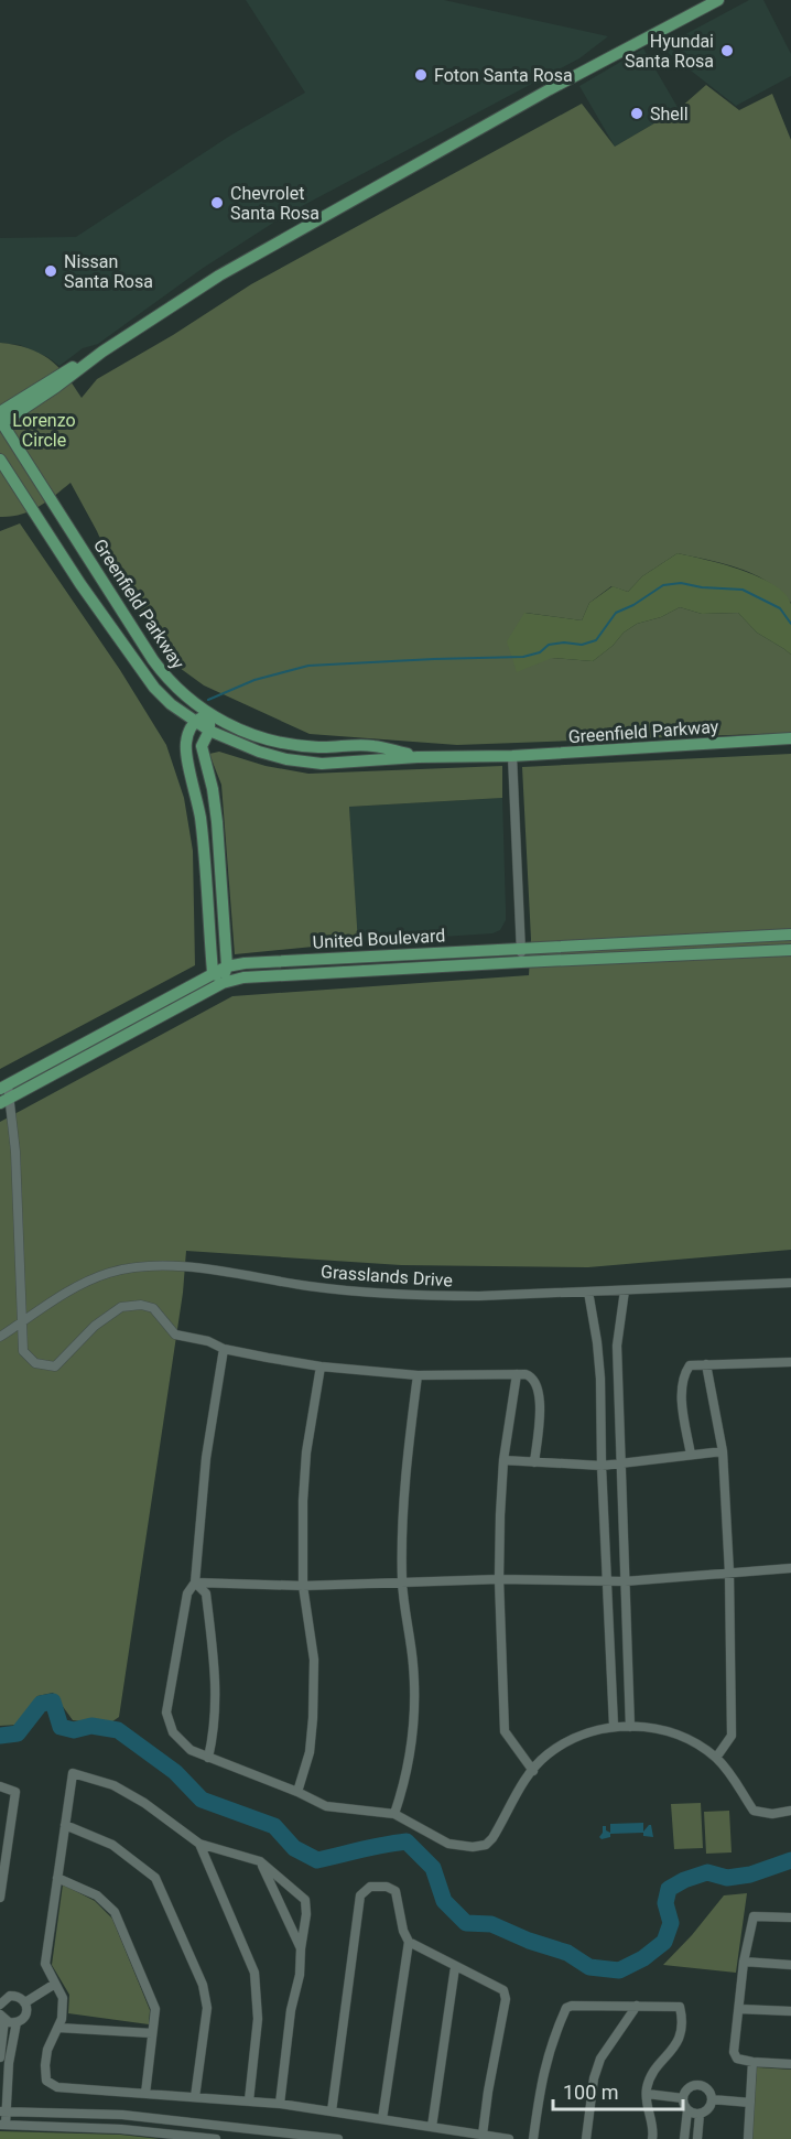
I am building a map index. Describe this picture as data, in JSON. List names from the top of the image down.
{
  "streets": {
    "main road": ["Greenfield Parkway", "United Boulevard"],
    "street": ["Grasslands Drive"]
  },
  "parks": ["Lorenzo Circle"],
  "places": [
    "Hyundai Santa Rosa",
    "Foton Santa Rosa",
    "Shell",
    "Chevrolet Santa Rosa",
    "Nissan Santa Rosa"
  ],
  "scale_bar": "100 m"
}
